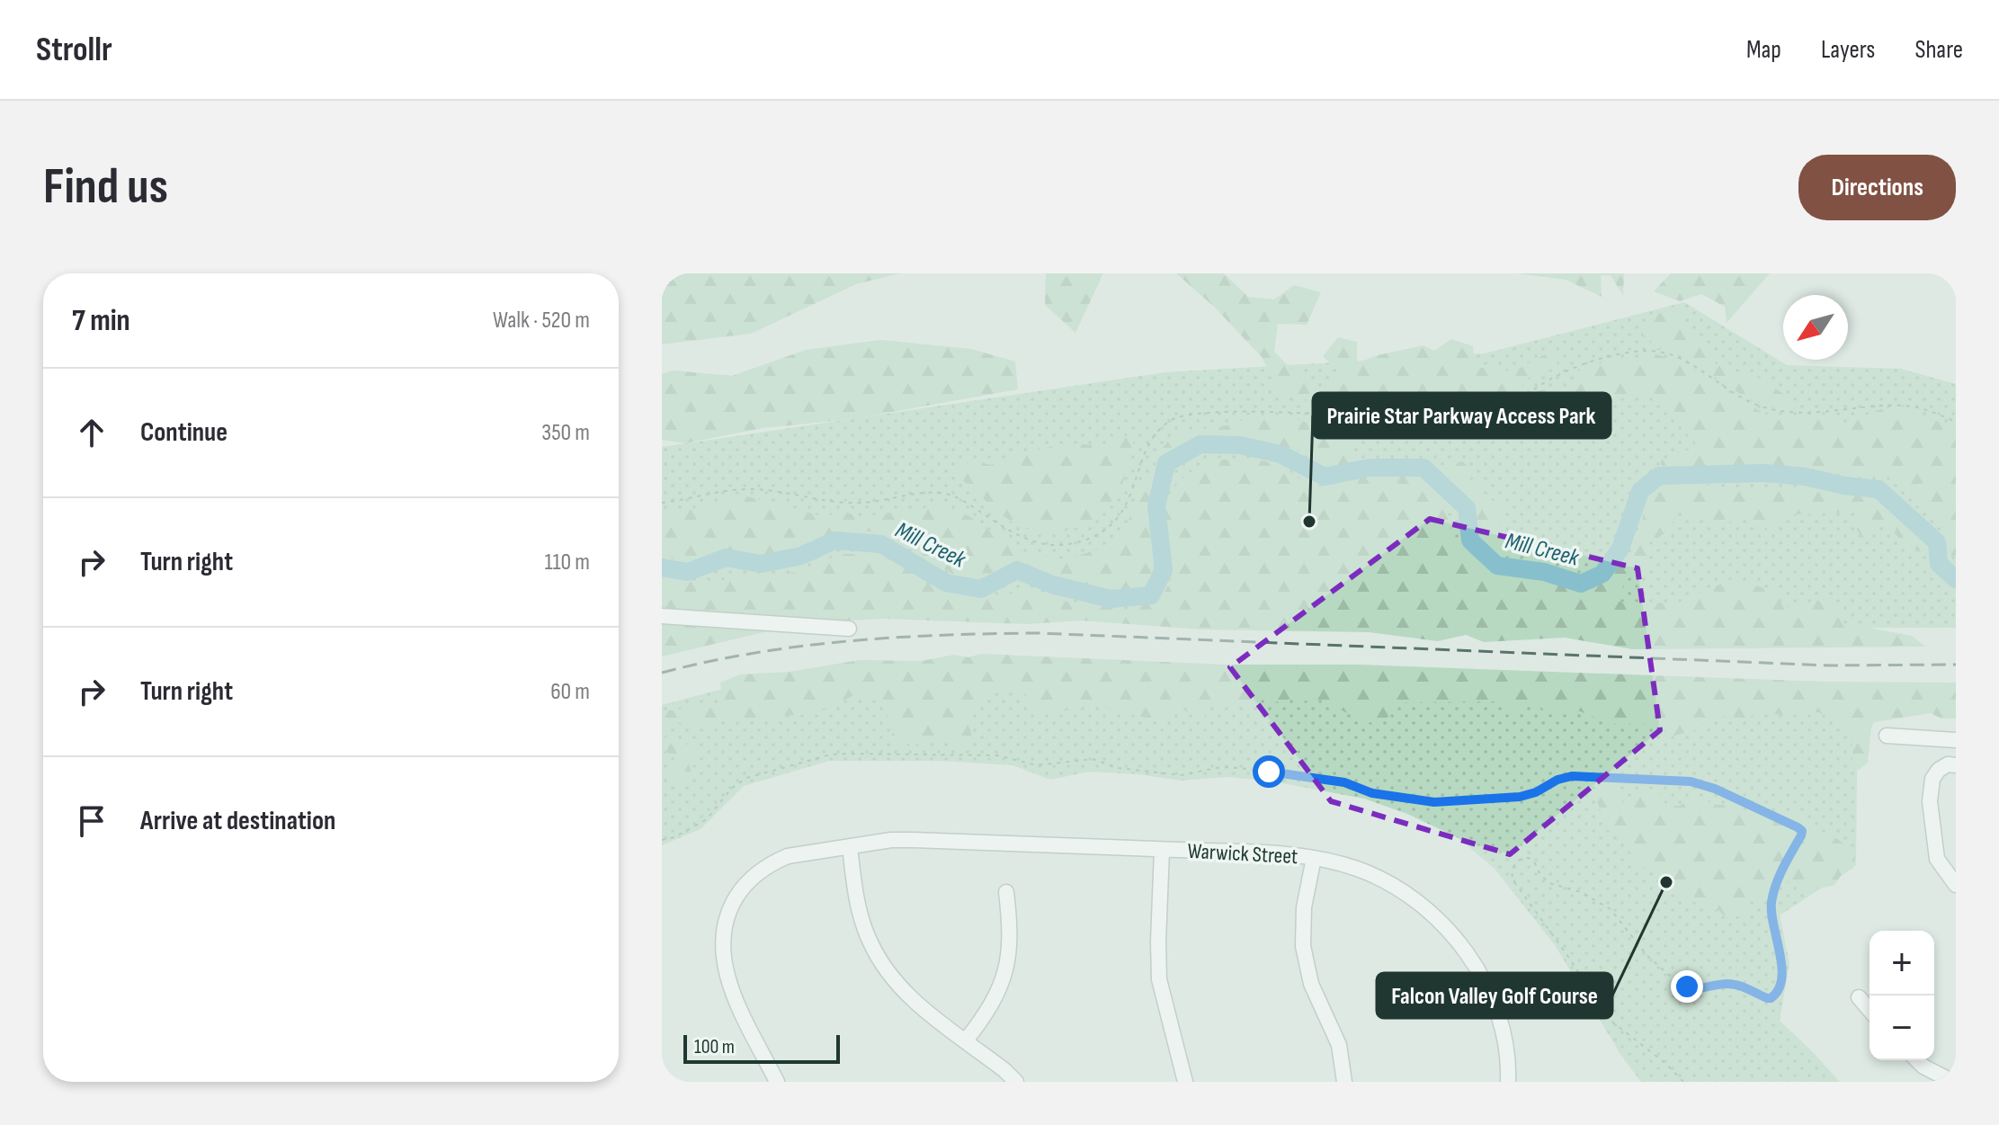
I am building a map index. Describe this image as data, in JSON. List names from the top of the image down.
{
  "streets": {
    "street": ["Warwick Street"]
  },
  "water": ["Mill Creek"],
  "places": ["Prairie Star Parkway Access Park", "Falcon Valley Golf Course"],
  "scale_bar": "100 m",
  "north": "bottom left",
  "page": {
    "header": "Strollr",
    "nav": ["Map", "Layers", "Share"],
    "buttons": "Directions",
    "title": "Find us",
    "heading": ["7 min", "Walk · 520 m"],
    "list": [
      ["Continue", "350 m"],
      ["Turn right", "110 m"],
      ["Turn right", "60 m"],
      "Arrive at destination"
    ],
    "map_buttons": ["+", "−"],
    "scale": "100 m"
  }
}
